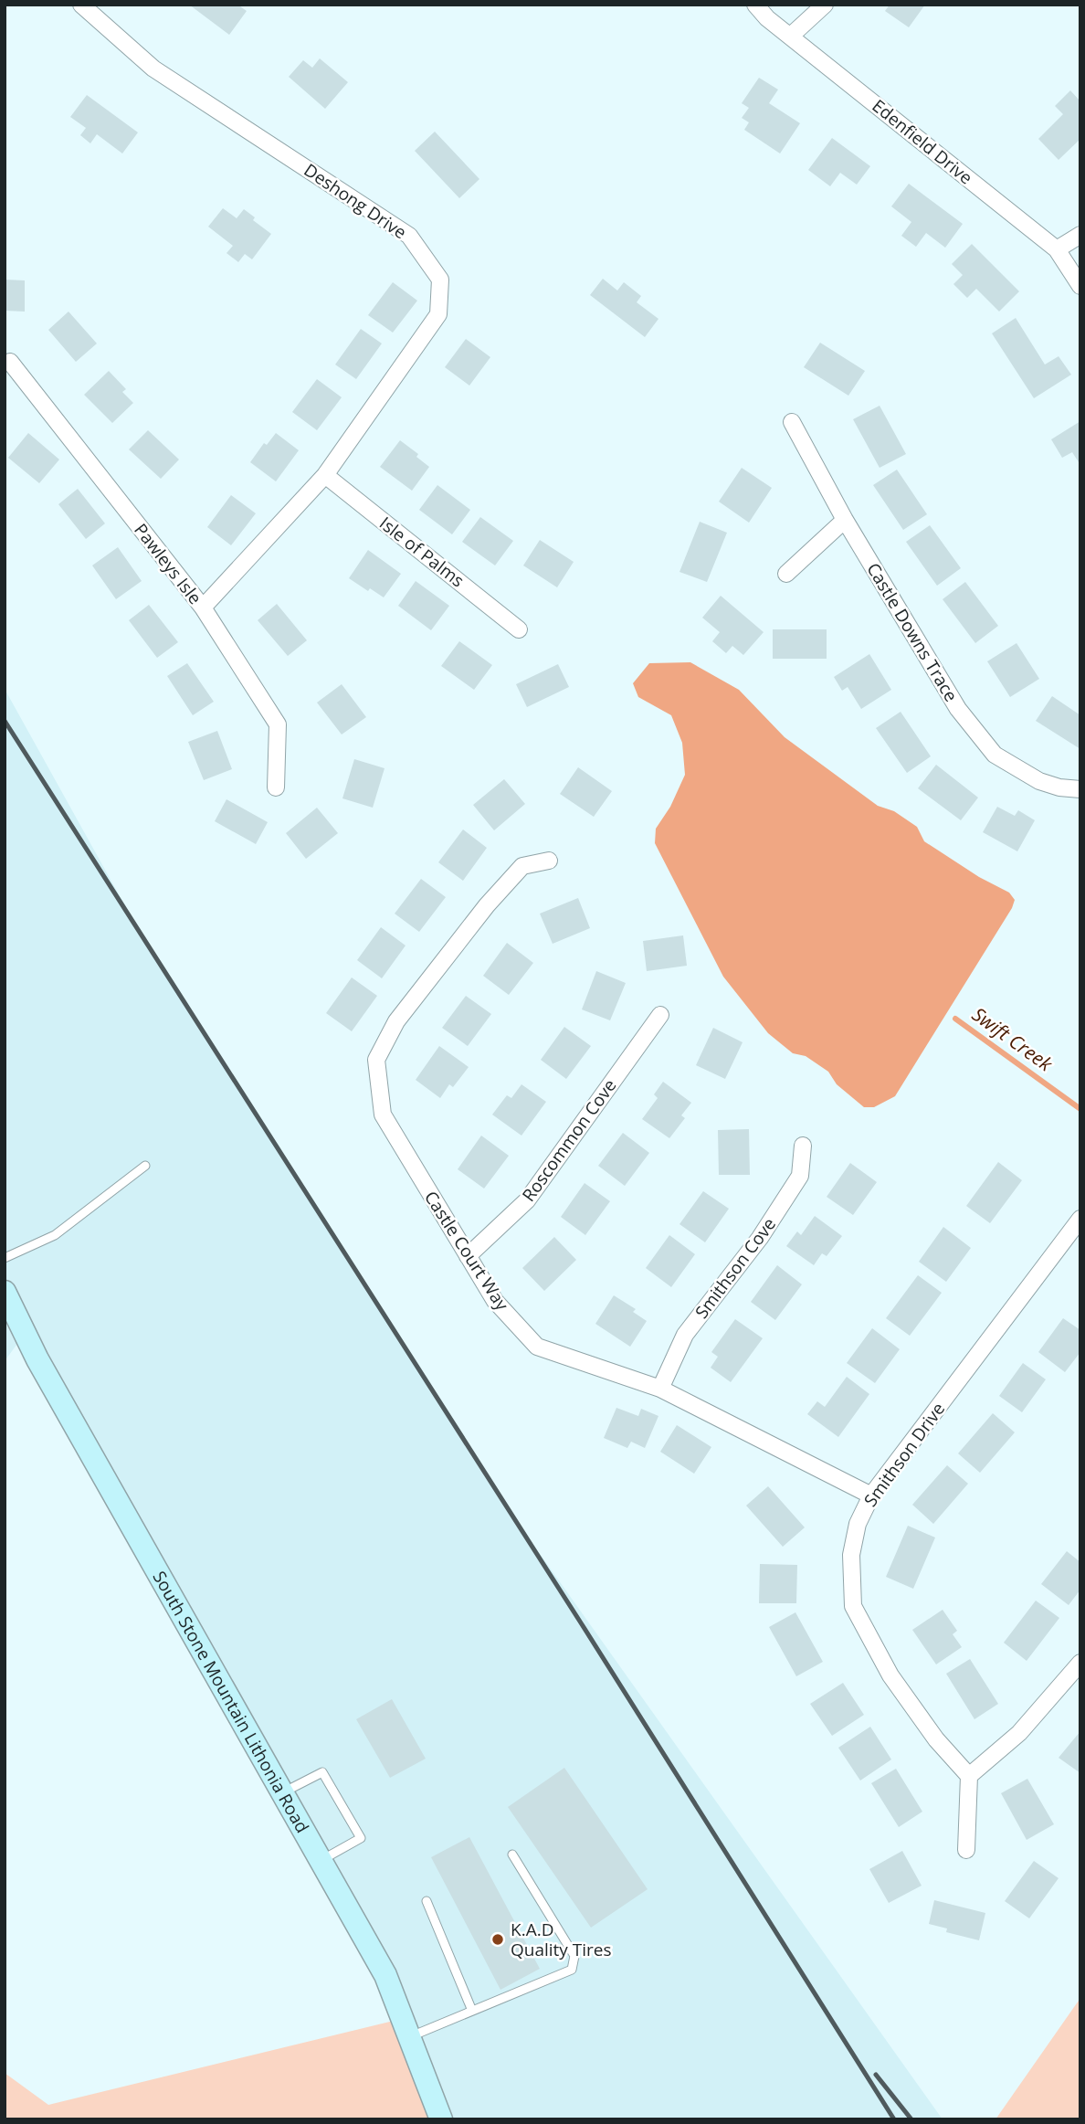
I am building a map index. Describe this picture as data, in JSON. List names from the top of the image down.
{
  "streets": {
    "main road": ["South Stone Mountain Lithonia Road"],
    "street": [
      "Edenfield Drive",
      "Deshong Drive",
      "Isle of Palms",
      "Pawleys Isle",
      "Castle Downs Trace",
      "Roscommon Cove",
      "Castle Court Way",
      "Smithson Cove",
      "Smithson Drive"
    ]
  },
  "crossings": [
    ["Deshong Drive", "Isle of Palms"],
    ["Deshong Drive", "Pawleys Isle"],
    ["Roscommon Cove", "Castle Court Way"],
    ["Castle Court Way", "Smithson Cove"],
    ["Castle Court Way", "Smithson Drive"]
  ],
  "water": ["Swift Creek"],
  "places": ["K.A.D Quality Tires"]
}
